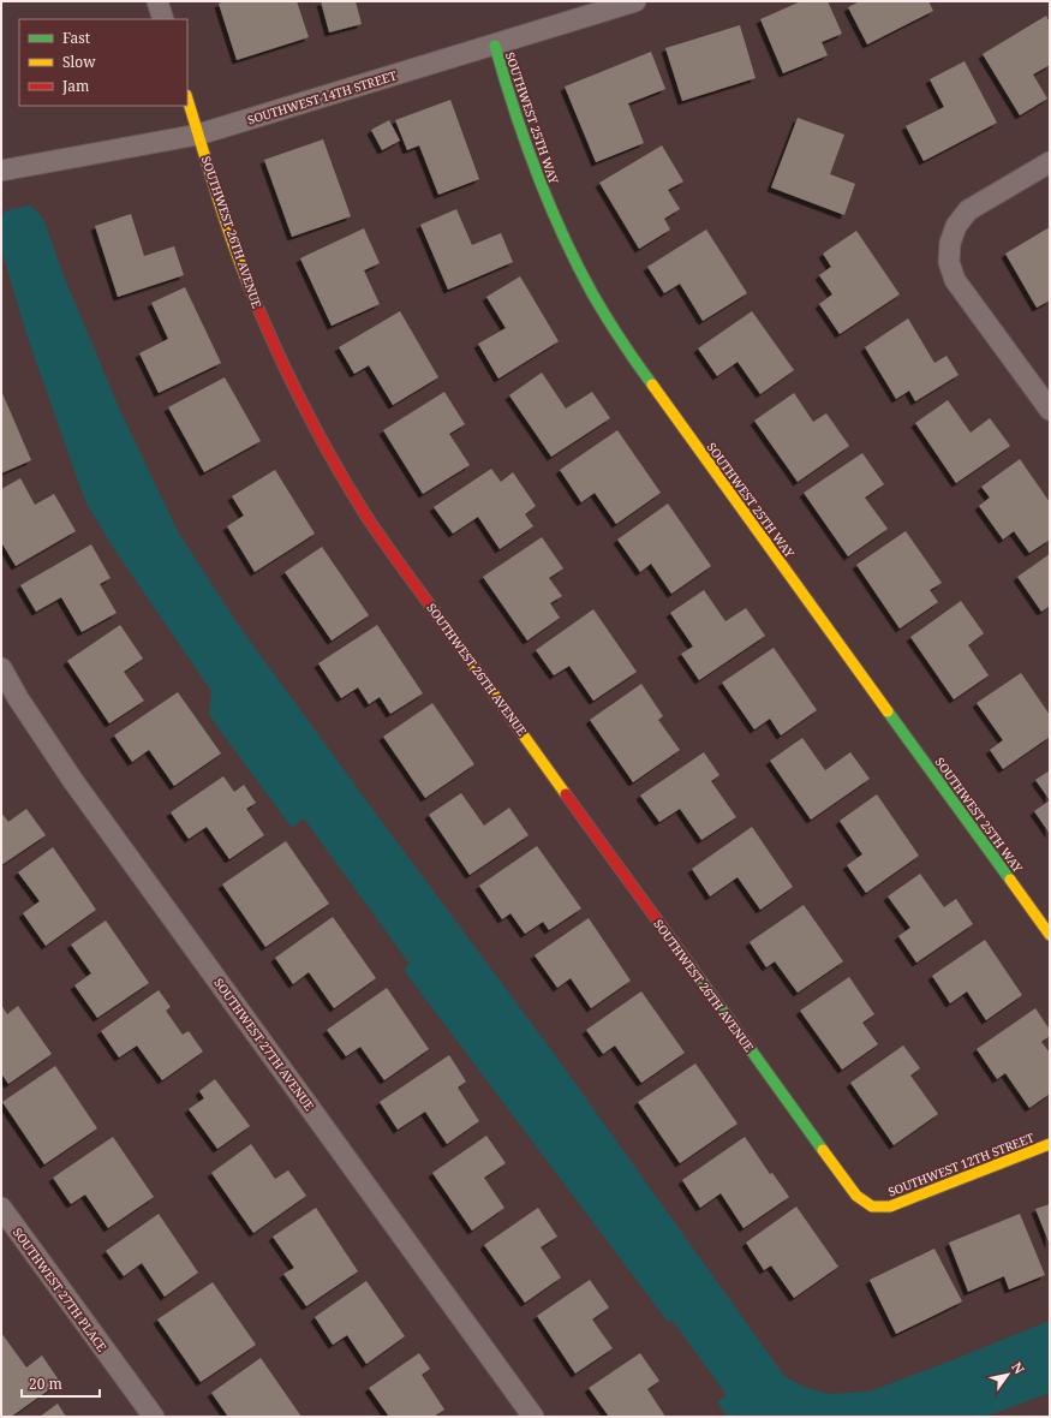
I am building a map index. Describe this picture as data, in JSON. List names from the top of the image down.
{
  "streets": {
    "street": [
      "SOUTHWEST 14TH STREET",
      "SOUTHWEST 25TH WAY",
      "SOUTHWEST 26TH AVENUE",
      "SOUTHWEST 27TH AVENUE",
      "SOUTHWEST 12TH STREET",
      "SOUTHWEST 27TH PLACE"
    ]
  },
  "crossings": [
    ["SOUTHWEST 14TH STREET", "SOUTHWEST 25TH WAY"],
    ["SOUTHWEST 14TH STREET", "SOUTHWEST 26TH AVENUE"],
    ["SOUTHWEST 26TH AVENUE", "SOUTHWEST 12TH STREET"]
  ],
  "legend": ["Fast", "Slow", "Jam"],
  "scale_bar": "20 m",
  "north": "top right"
}
